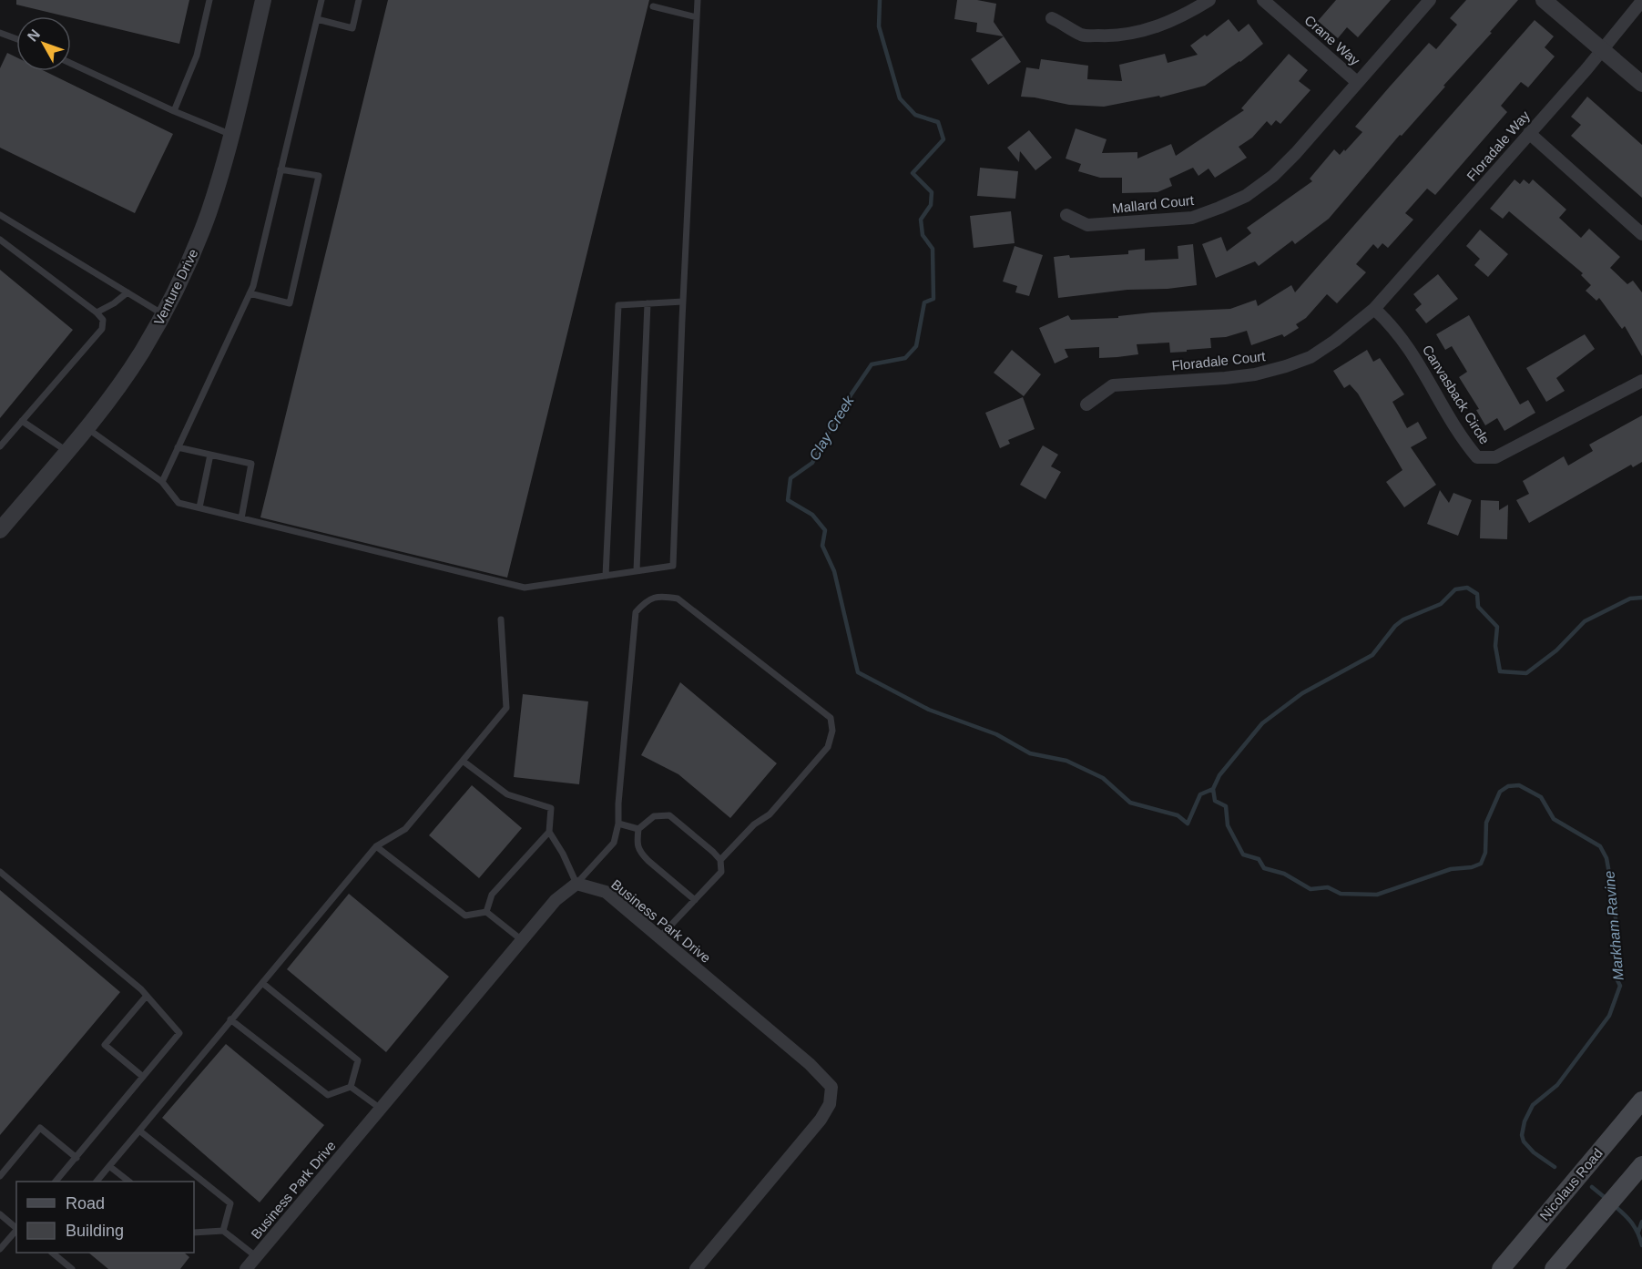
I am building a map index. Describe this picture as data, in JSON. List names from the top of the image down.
{
  "streets": {
    "main road": ["Nicolaus Road"],
    "street": [
      "Crane Way",
      "Floradale Way",
      "Mallard Court",
      "Venture Drive",
      "Floradale Court",
      "Canvasback Circle",
      "Business Park Drive"
    ]
  },
  "crossings": [
    ["Crane Way", "Mallard Court"],
    ["Floradale Way", "Floradale Court"],
    ["Floradale Way", "Canvasback Circle"],
    ["Floradale Court", "Canvasback Circle"]
  ],
  "water": ["Clay Creek", "Markham Ravine"],
  "legend": ["Road", "Building"],
  "north": "top left"
}
